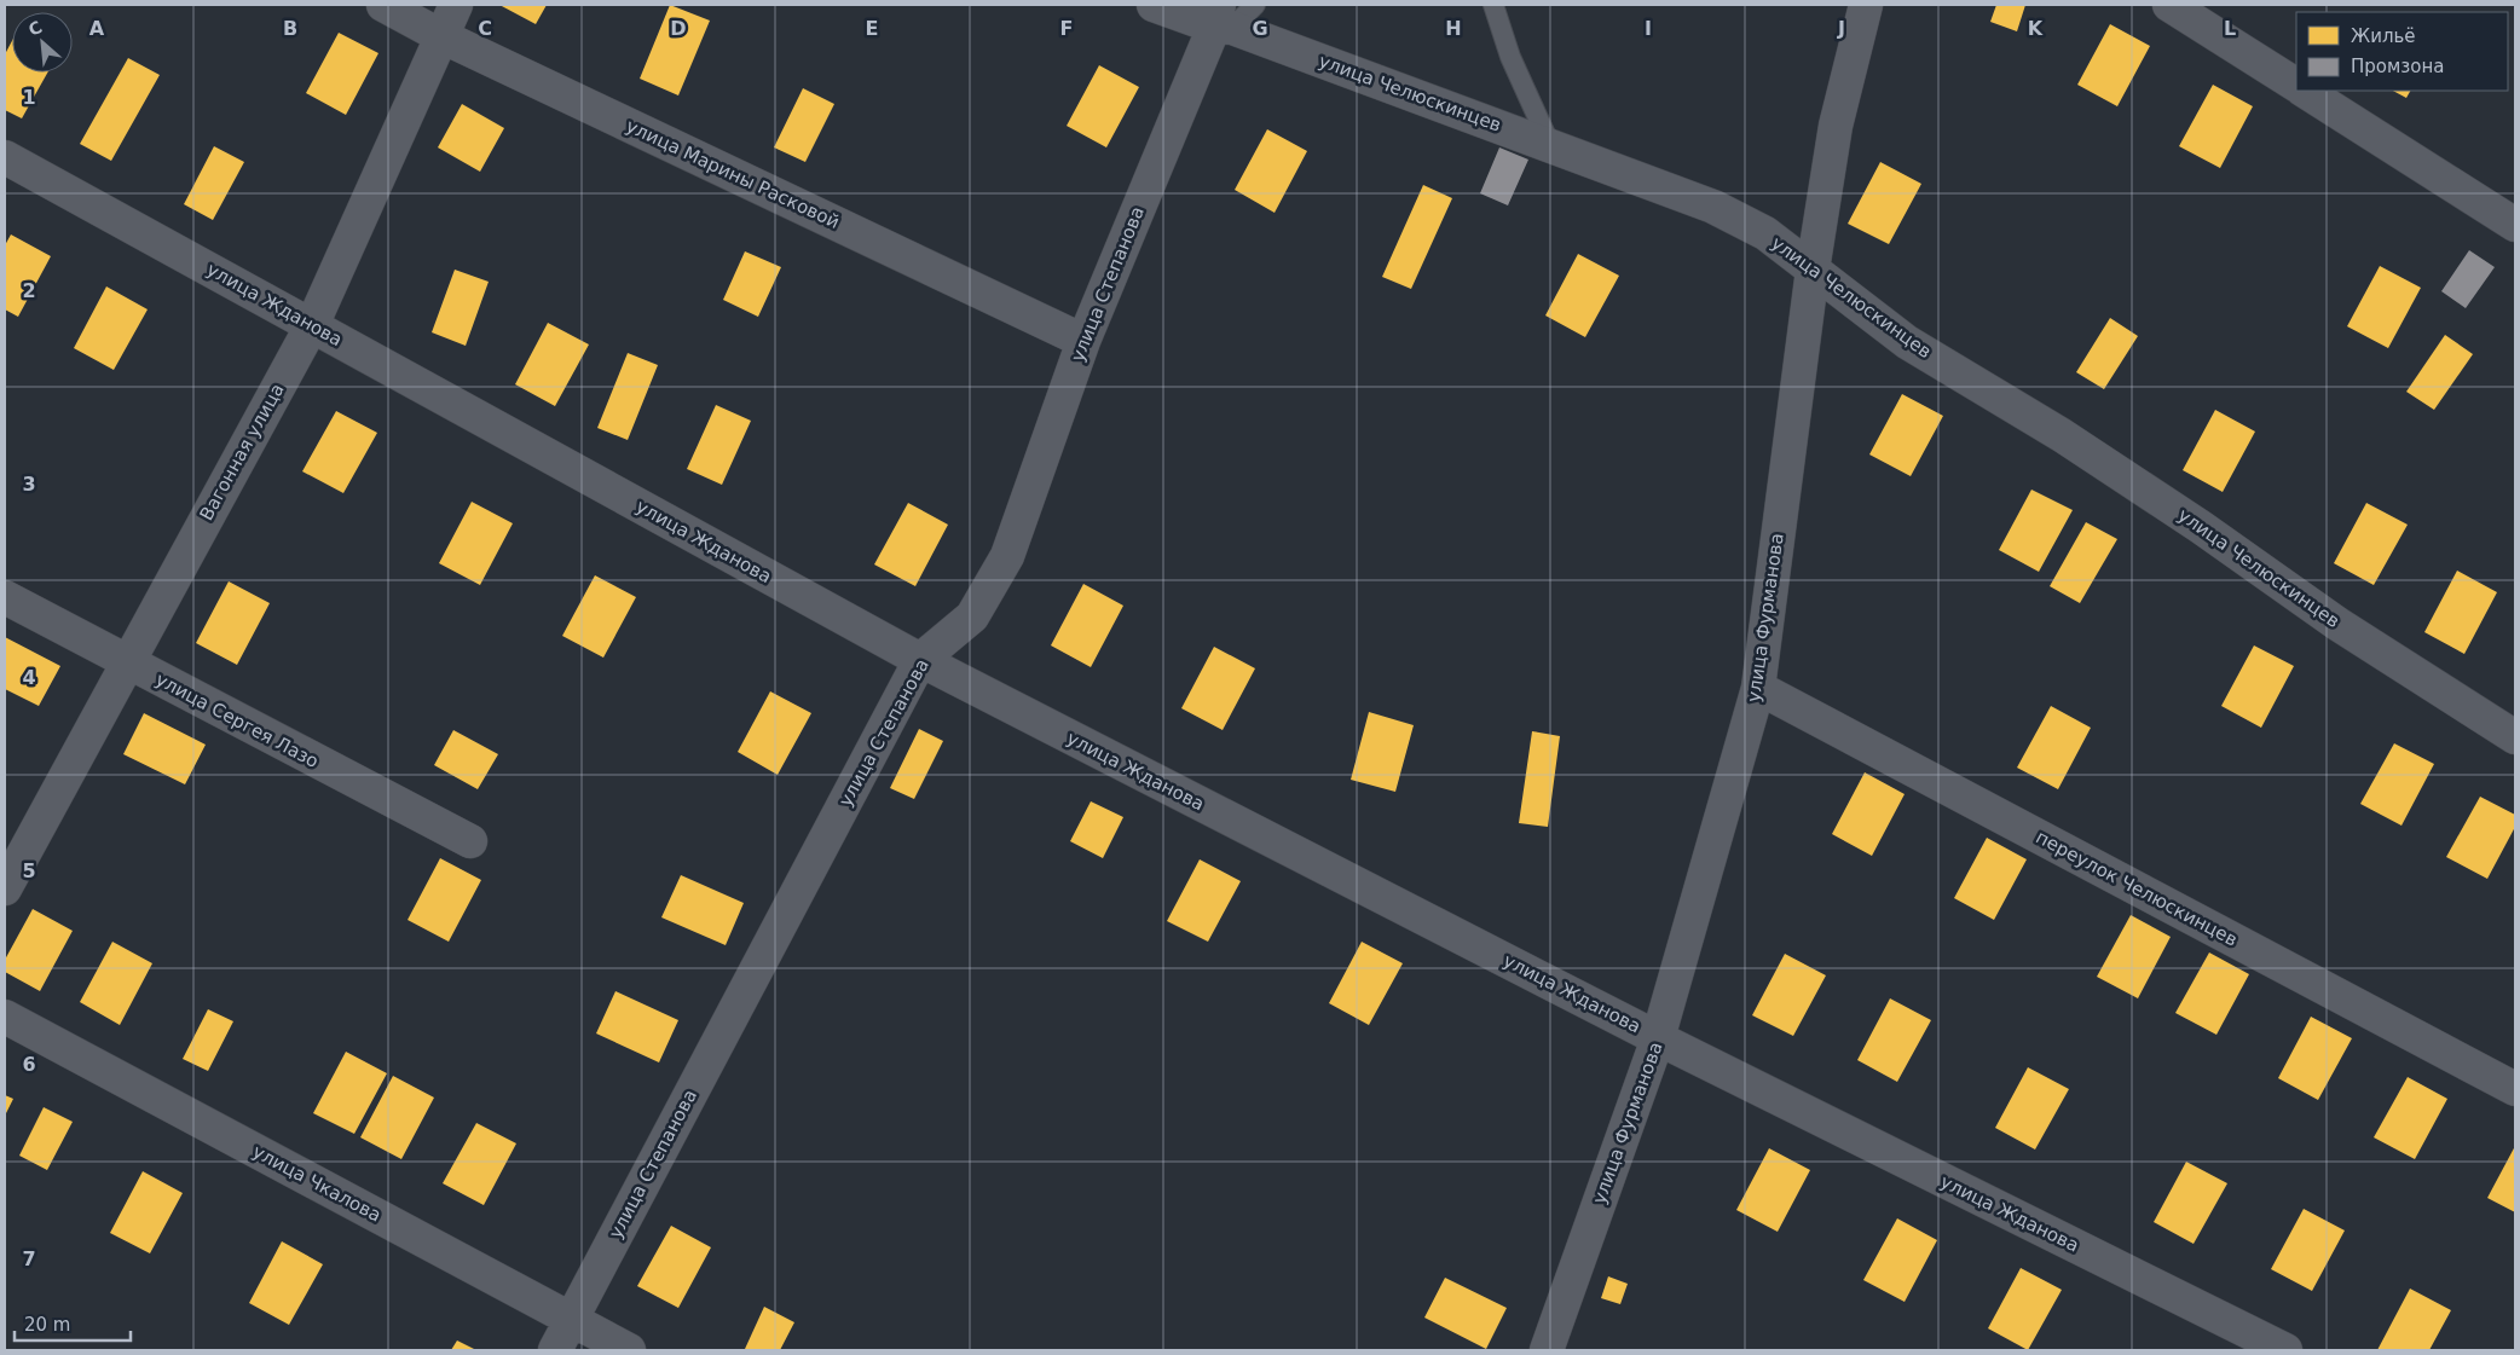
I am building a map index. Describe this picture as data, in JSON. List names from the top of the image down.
{
  "streets": {
    "street": [
      "улица Челюскинцев",
      "улица Марины Расковой",
      "улица Степанова",
      "улица Жданова",
      "Вагонная улица",
      "улица Фурманова",
      "улица Сергея Лазо",
      "переулок Челюскинцев",
      "улица Чкалова"
    ]
  },
  "crossings": [
    ["улица Челюскинцев", "улица Степанова"],
    ["улица Челюскинцев", "улица Фурманова"],
    ["улица Марины Расковой", "улица Степанова"],
    ["улица Марины Расковой", "Вагонная улица"],
    ["улица Степанова", "улица Жданова"],
    ["улица Степанова", "улица Чкалова"],
    ["улица Жданова", "Вагонная улица"],
    ["улица Жданова", "улица Фурманова"],
    ["Вагонная улица", "улица Сергея Лазо"],
    ["улица Фурманова", "переулок Челюскинцев"]
  ],
  "legend": ["Жильё", "Промзона"],
  "scale_bar": "20 m",
  "north": "top left",
  "grid": {
    "columns": [
      "A",
      "B",
      "C",
      "D",
      "E",
      "F",
      "G",
      "H",
      "I",
      "J",
      "K",
      "L"
    ],
    "rows": [
      "1",
      "2",
      "3",
      "4",
      "5",
      "6",
      "7"
    ]
  }
}
